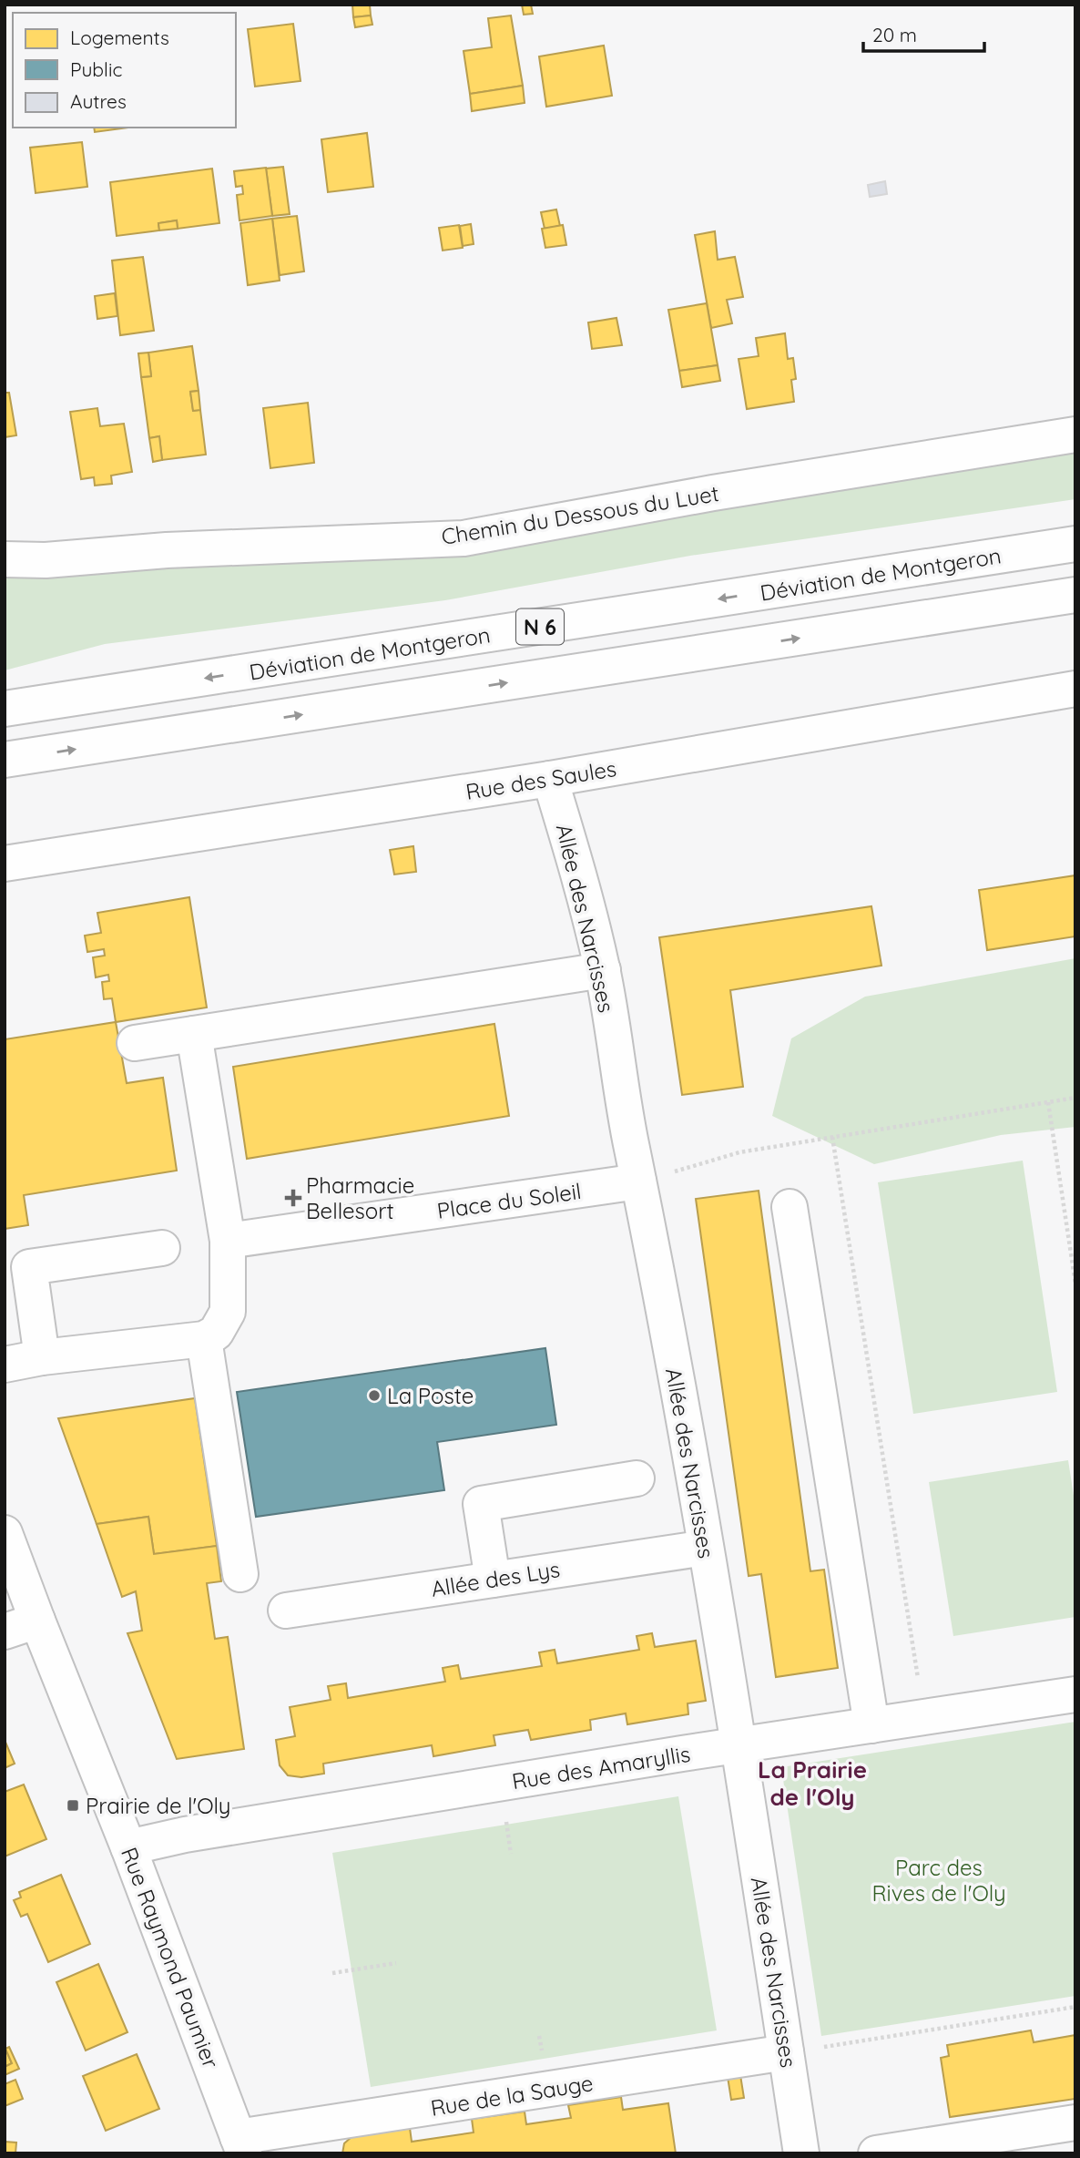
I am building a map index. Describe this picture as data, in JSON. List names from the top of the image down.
{
  "streets": {
    "street": [
      "Chemin du Dessous du Luet",
      "Déviation de Montgeron",
      "N 6",
      "Rue des Saules",
      "Allée des Narcisses",
      "Place du Soleil",
      "Allée des Lys",
      "Rue des Amaryllis",
      "Rue Raymond Paumier",
      "Rue de la Sauge"
    ]
  },
  "crossings": [
    ["Rue des Saules", "Allée des Narcisses"],
    ["Allée des Narcisses", "Place du Soleil"],
    ["Allée des Narcisses", "Allée des Lys"],
    ["Allée des Narcisses", "Rue des Amaryllis"],
    ["Allée des Narcisses", "Rue de la Sauge"],
    ["Rue des Amaryllis", "Rue Raymond Paumier"],
    ["Rue Raymond Paumier", "Rue de la Sauge"]
  ],
  "districts": ["La Prairie de l'Oly"],
  "parks": ["Parc des Rives de l'Oly"],
  "places": {
    "health": ["Pharmacie Bellesort"],
    "other": ["La Poste"],
    "transit": ["Prairie de l'Oly"]
  },
  "legend": ["Logements", "Public", "Autres"],
  "scale_bar": "20 m"
}
